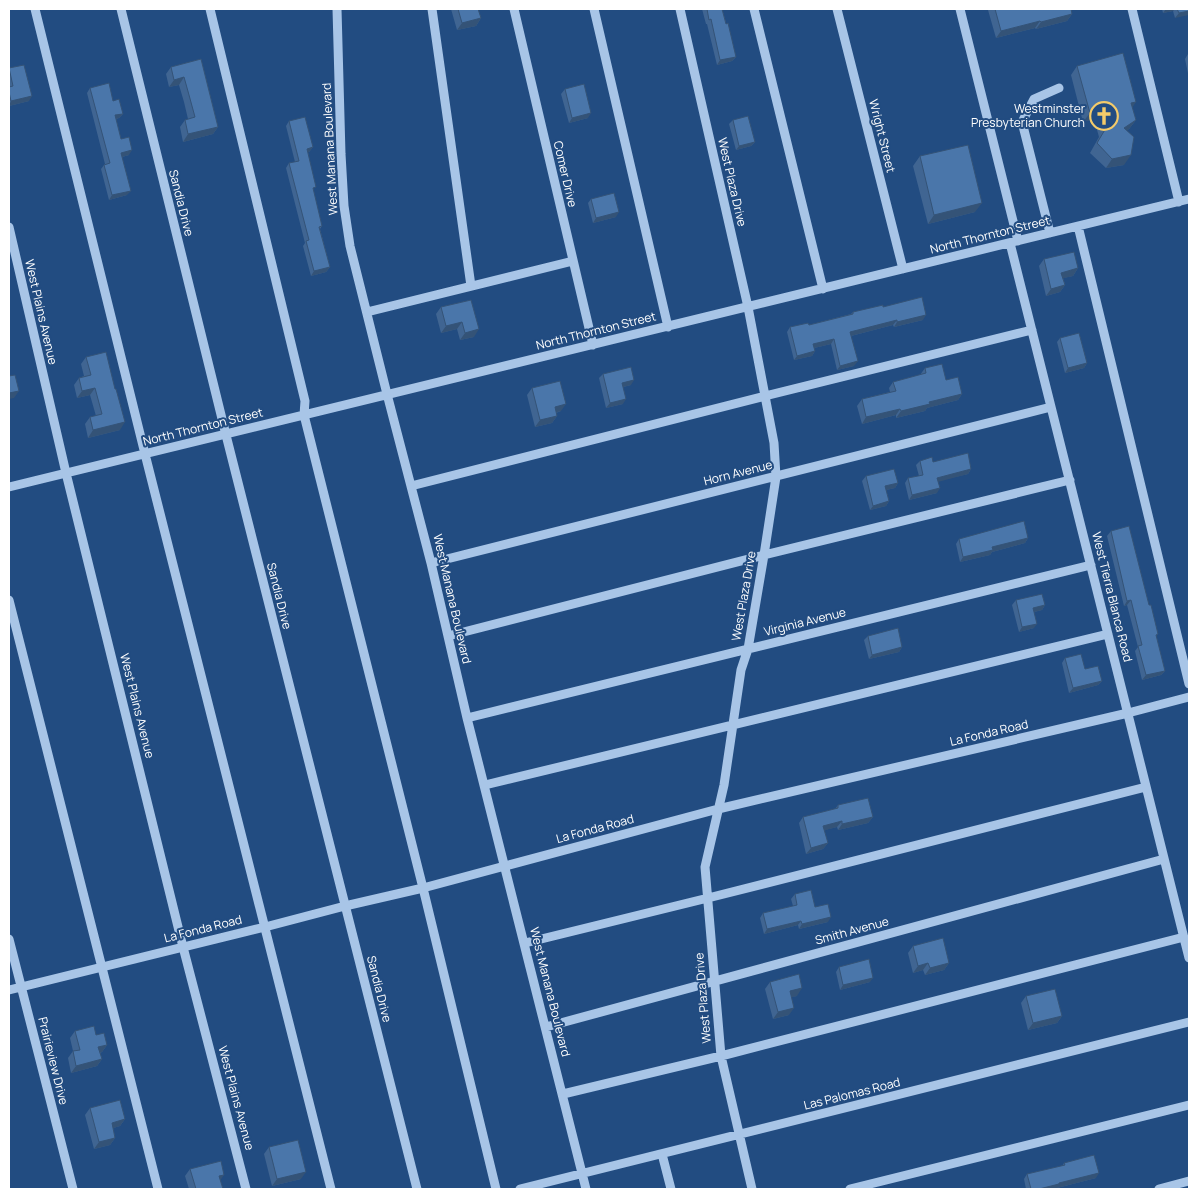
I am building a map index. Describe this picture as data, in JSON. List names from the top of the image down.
{
  "streets": {
    "street": [
      "Wright Street",
      "West Manana Boulevard",
      "Comer Drive",
      "West Plaza Drive",
      "Sandia Drive",
      "North Thornton Street",
      "West Plains Avenue",
      "Horn Avenue",
      "West Tierra Blanca Road",
      "Virginia Avenue",
      "La Fonda Road",
      "Smith Avenue",
      "Prairieview Drive",
      "Las Palomas Road"
    ]
  },
  "crossings": [
    ["Wright Street", "North Thornton Street"],
    ["West Manana Boulevard", "North Thornton Street"],
    ["West Manana Boulevard", "Horn Avenue"],
    ["West Manana Boulevard", "Virginia Avenue"],
    ["West Manana Boulevard", "La Fonda Road"],
    ["West Manana Boulevard", "Smith Avenue"],
    ["West Manana Boulevard", "Las Palomas Road"],
    ["Comer Drive", "North Thornton Street"],
    ["West Plaza Drive", "North Thornton Street"],
    ["West Plaza Drive", "Horn Avenue"],
    ["West Plaza Drive", "Virginia Avenue"],
    ["West Plaza Drive", "La Fonda Road"],
    ["West Plaza Drive", "Smith Avenue"],
    ["West Plaza Drive", "Las Palomas Road"],
    ["Sandia Drive", "North Thornton Street"],
    ["Sandia Drive", "La Fonda Road"],
    ["North Thornton Street", "West Plains Avenue"],
    ["North Thornton Street", "West Tierra Blanca Road"],
    ["West Plains Avenue", "La Fonda Road"],
    ["Horn Avenue", "West Tierra Blanca Road"],
    ["West Tierra Blanca Road", "Virginia Avenue"],
    ["West Tierra Blanca Road", "La Fonda Road"],
    ["West Tierra Blanca Road", "Smith Avenue"],
    ["La Fonda Road", "Prairieview Drive"]
  ],
  "places": {
    "church": ["Westminster Presbyterian Church"]
  }
}
